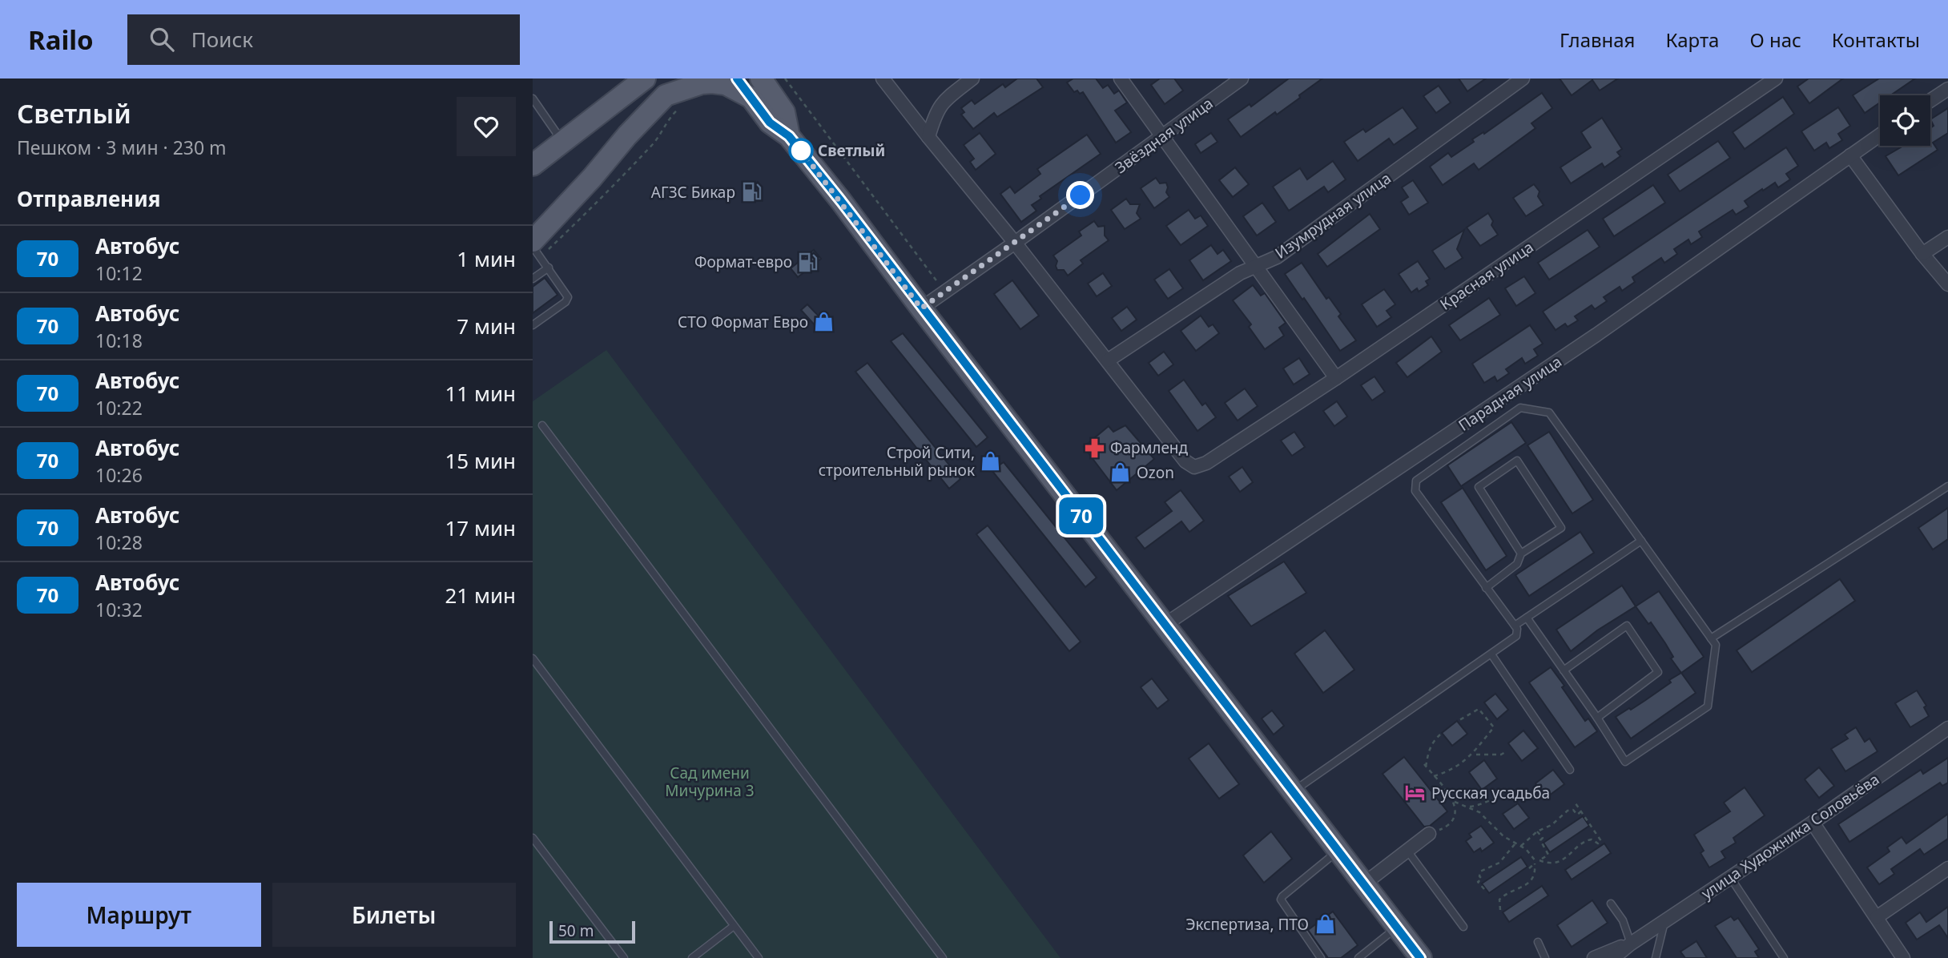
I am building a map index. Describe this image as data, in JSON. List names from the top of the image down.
{
  "streets": {
    "street": [
      "Звёздная улица",
      "Изумрудная улица",
      "Красная улица",
      "Парадная улица",
      "улица Художника Соловьёва"
    ]
  },
  "crossings": [
    ["Изумрудная улица", "Красная улица"]
  ],
  "parks": ["Сад имени Мичурина 3"],
  "places": {
    "other": ["Светлый"],
    "fuel station": ["АГЗС Бикар", "Формат-евро"],
    "shop": [
      "СТО Формат Евро",
      "Строй Сити, строительный рынок",
      "Ozon",
      "Экспертиза, ПТО"
    ],
    "pharmacy": ["Фармленд"],
    "hotel": ["Русская усадьба"]
  },
  "lines": ["bus line 70"],
  "scale_bar": "50 m",
  "page": {
    "header": "Railo",
    "search": "Поиск",
    "nav": [
      "Главная",
      "Карта",
      "О нас",
      "Контакты"
    ],
    "heading": [
      ["Светлый", "Пешком · 3 мин · 230 m"],
      "Отправления"
    ],
    "on_map": "70",
    "list": [
      {
        "mark": "70",
        "name": "Автобус",
        "note": "10:12",
        "value": "1 мин"
      },
      {
        "mark": "70",
        "name": "Автобус",
        "note": "10:18",
        "value": "7 мин"
      },
      {
        "mark": "70",
        "name": "Автобус",
        "note": "10:22",
        "value": "11 мин"
      },
      {
        "mark": "70",
        "name": "Автобус",
        "note": "10:26",
        "value": "15 мин"
      },
      {
        "mark": "70",
        "name": "Автобус",
        "note": "10:28",
        "value": "17 мин"
      },
      {
        "mark": "70",
        "name": "Автобус",
        "note": "10:32",
        "value": "21 мин"
      }
    ],
    "buttons": ["Маршрут", "Билеты"],
    "scale": "50 m"
  }
}
